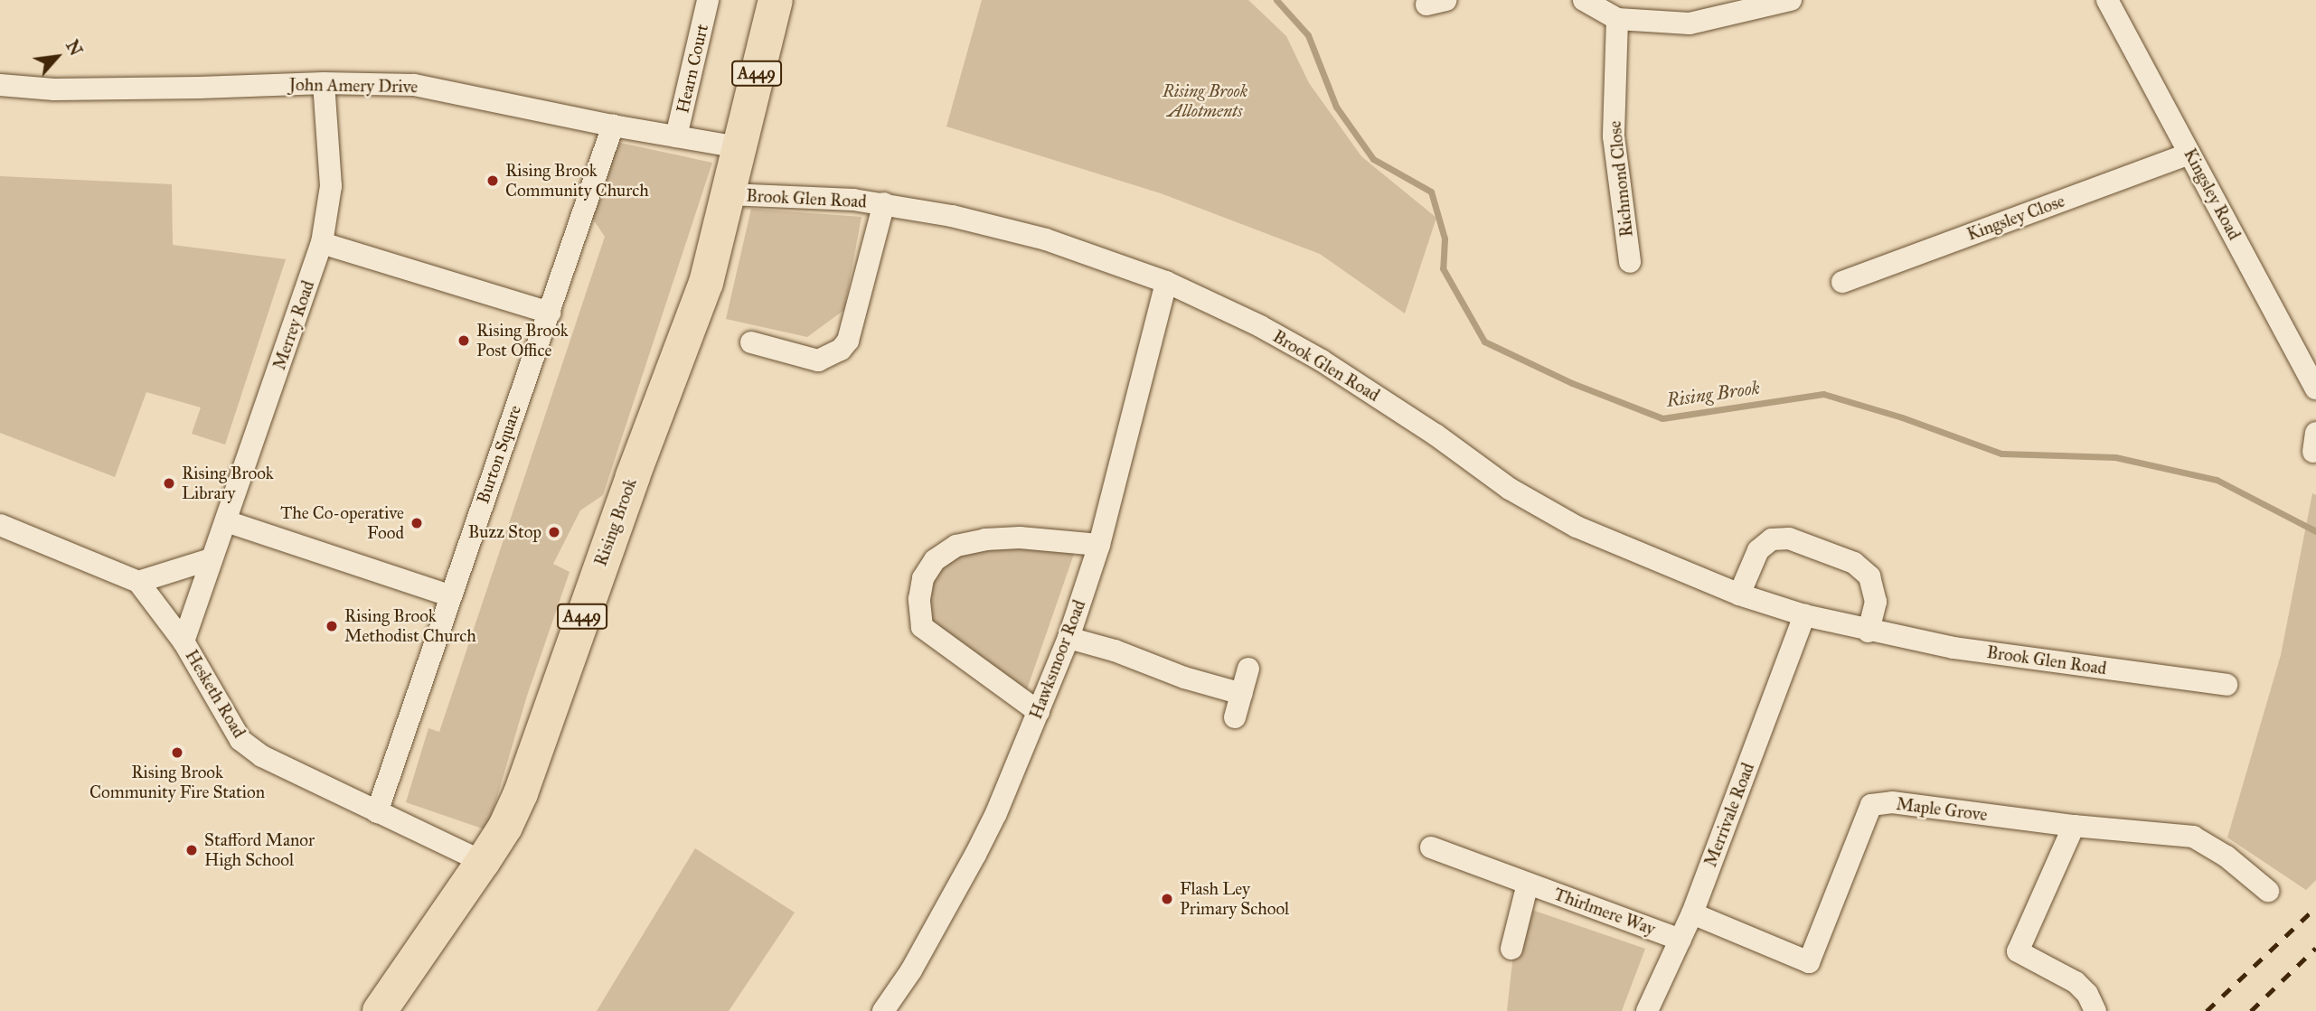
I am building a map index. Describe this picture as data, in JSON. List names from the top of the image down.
{
  "streets": {
    "highway": ["A449", "Rising Brook"],
    "street": [
      "Hearn Court",
      "John Amery Drive",
      "Richmond Close",
      "Kingsley Road",
      "Brook Glen Road",
      "Kingsley Close",
      "Merrey Road",
      "Burton Square",
      "Hawksmoor Road",
      "Hesketh Road",
      "Maple Grove",
      "Merrivale Road",
      "Thirlmere Way"
    ]
  },
  "crossings": [
    ["Hearn Court", "John Amery Drive"],
    ["John Amery Drive", "Merrey Road"],
    ["John Amery Drive", "Burton Square"],
    ["John Amery Drive", "Rising Brook"],
    ["Kingsley Road", "Kingsley Close"],
    ["Brook Glen Road", "Rising Brook"],
    ["Brook Glen Road", "Hawksmoor Road"],
    ["Brook Glen Road", "Merrivale Road"],
    ["Merrey Road", "Hesketh Road"],
    ["Burton Square", "Hesketh Road"],
    ["Rising Brook", "Hesketh Road"],
    ["Maple Grove", "Merrivale Road"],
    ["Merrivale Road", "Thirlmere Way"]
  ],
  "water": ["Rising Brook"],
  "parks": ["Rising Brook Allotments"],
  "places": [
    "Rising Brook Community Church",
    "Rising Brook Post Office",
    "Rising Brook Library",
    "The Co-operative Food",
    "Buzz Stop",
    "Rising Brook Methodist Church",
    "Rising Brook Community Fire Station",
    "Stafford Manor High School",
    "Flash Ley Primary School"
  ],
  "north": "top right"
}
